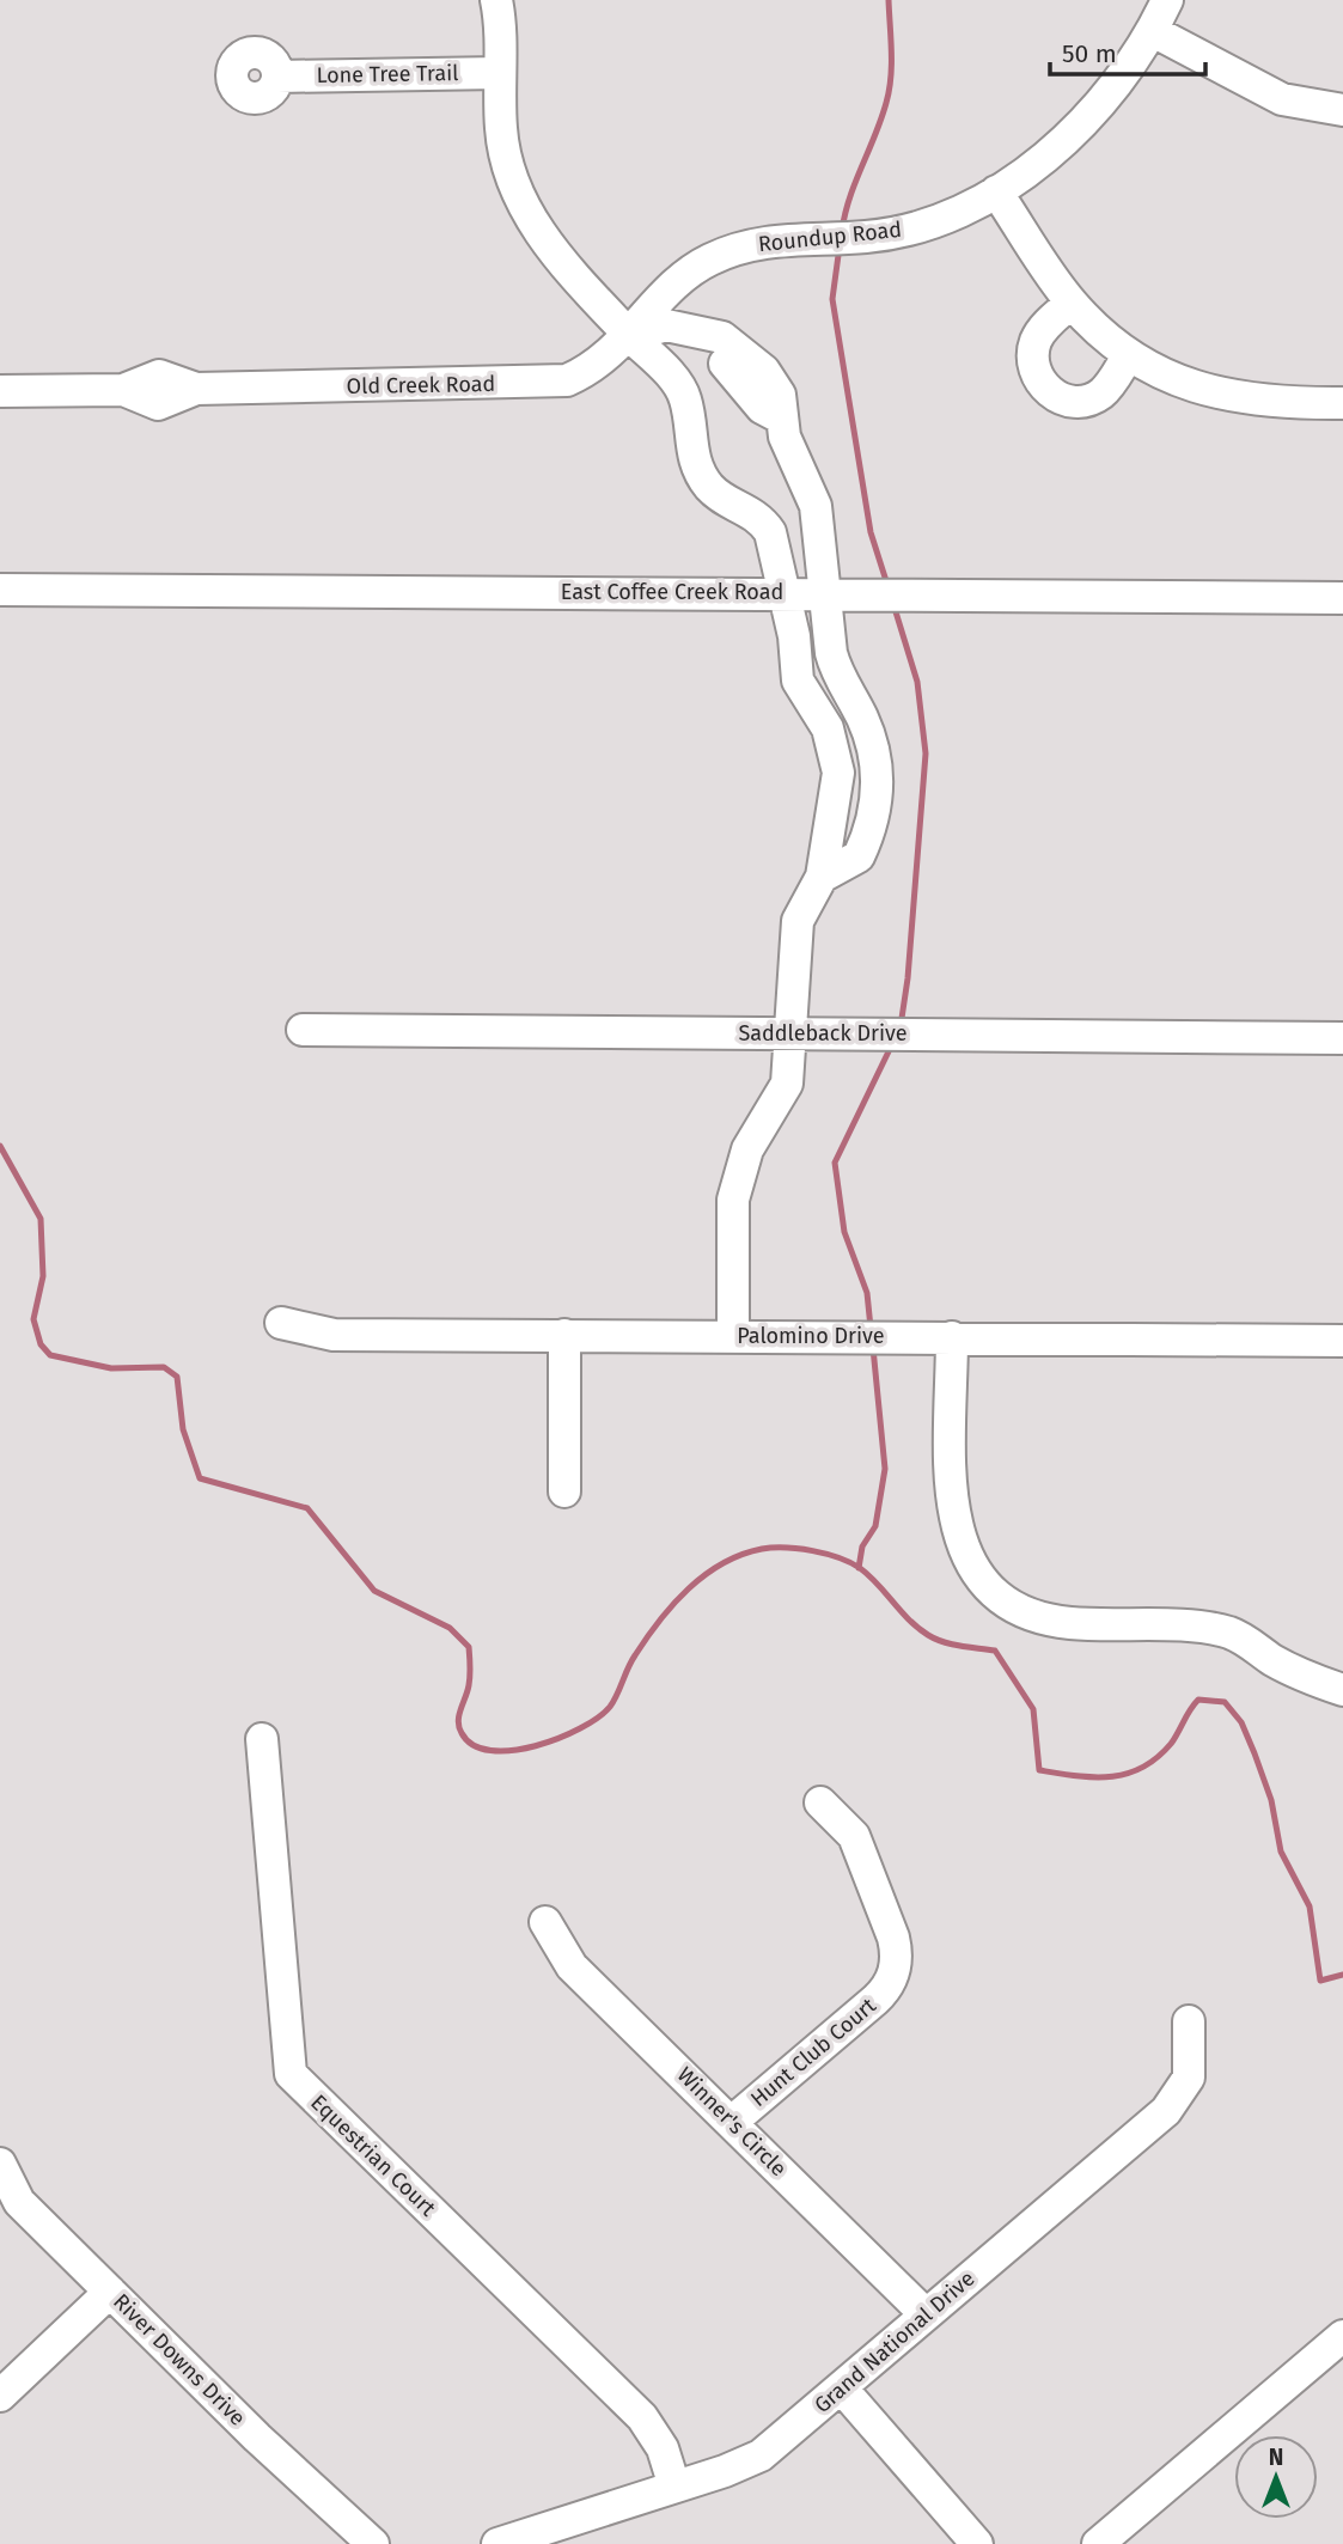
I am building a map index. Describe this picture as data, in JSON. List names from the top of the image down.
{
  "streets": {
    "street": [
      "Lone Tree Trail",
      "Roundup Road",
      "Old Creek Road",
      "East Coffee Creek Road",
      "Saddleback Drive",
      "Palomino Drive",
      "Hunt Club Court",
      "Winner's Circle",
      "Equestrian Court",
      "Grand National Drive",
      "River Downs Drive"
    ]
  },
  "crossings": [
    ["Roundup Road", "Old Creek Road"],
    ["Hunt Club Court", "Winner's Circle"],
    ["Winner's Circle", "Grand National Drive"],
    ["Equestrian Court", "Grand National Drive"]
  ],
  "scale_bar": "50 m",
  "north": "top"
}
